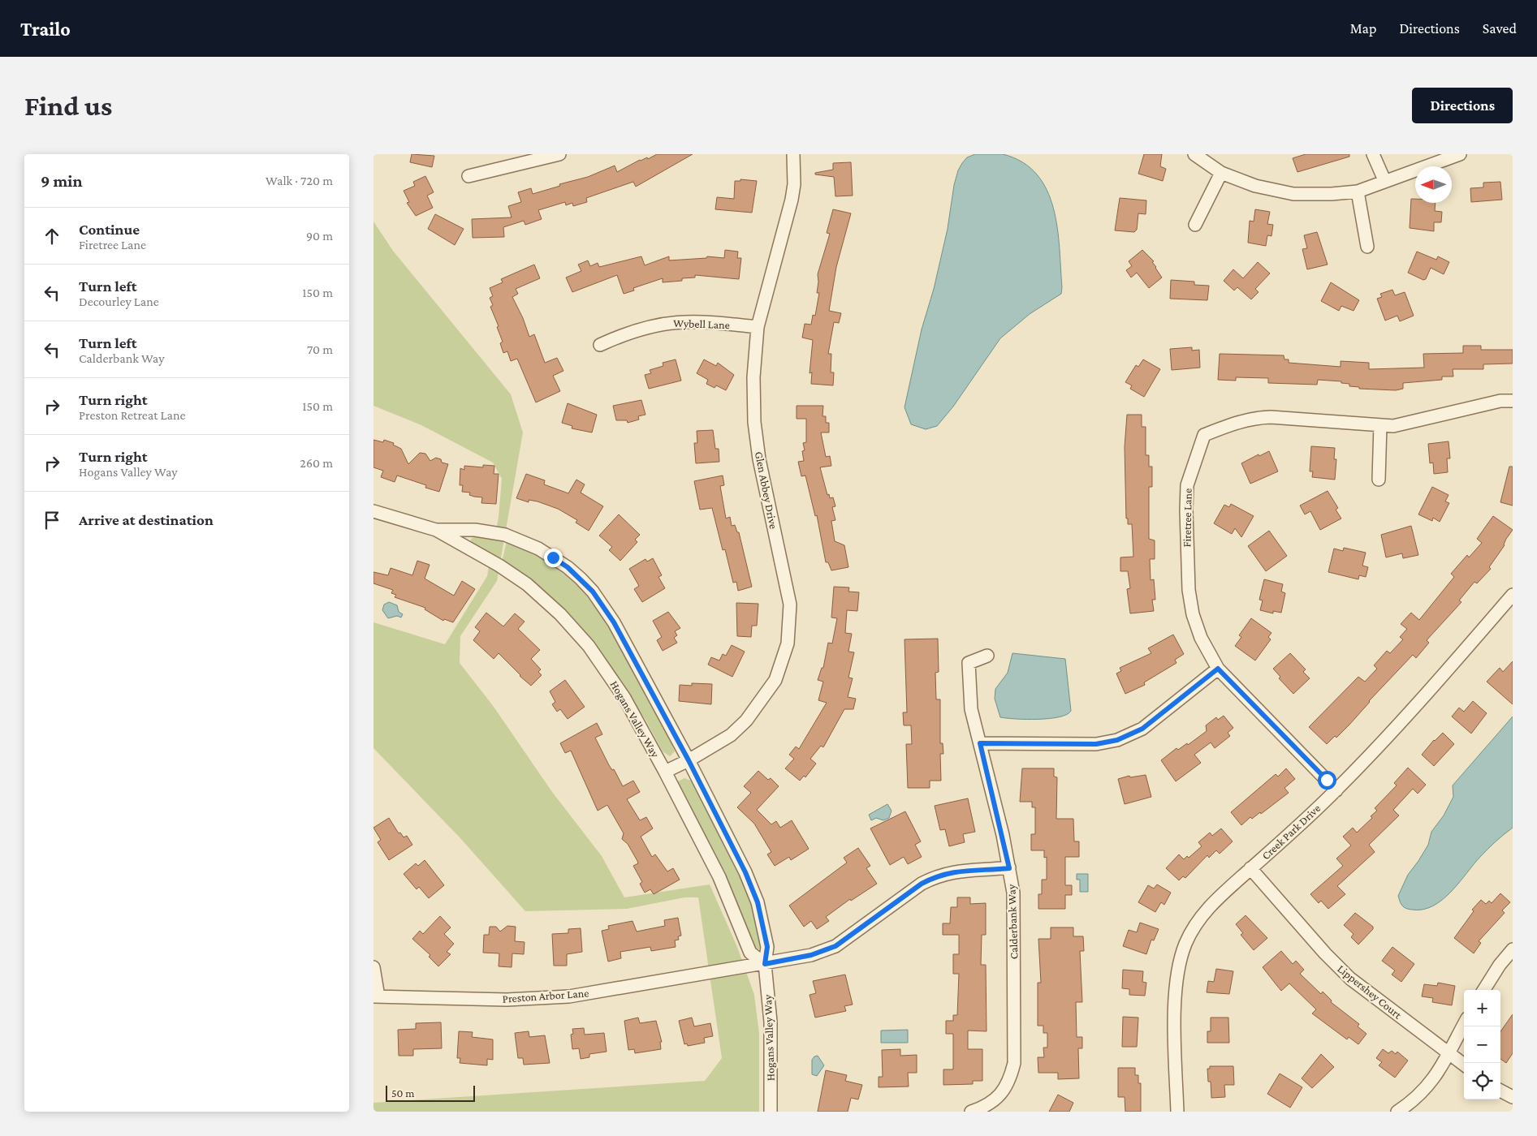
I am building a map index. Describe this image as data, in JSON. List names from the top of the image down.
{
  "streets": {
    "street": [
      "Wybell Lane",
      "Glen Abbey Drive",
      "Firetree Lane",
      "Hogans Valley Way",
      "Creek Park Drive",
      "Calderbank Way",
      "Lippershey Court",
      "Preston Arbor Lane"
    ]
  },
  "crossings": [
    ["Wybell Lane", "Glen Abbey Drive"],
    ["Glen Abbey Drive", "Hogans Valley Way"],
    ["Firetree Lane", "Creek Park Drive"],
    ["Hogans Valley Way", "Preston Arbor Lane"],
    ["Creek Park Drive", "Lippershey Court"],
    ["Calderbank Way", "Preston Arbor Lane"]
  ],
  "scale_bar": "50 m",
  "north": "left",
  "page": {
    "header": "Trailo",
    "nav": ["Map", "Directions", "Saved"],
    "buttons": "Directions",
    "title": "Find us",
    "heading": ["9 min", "Walk · 720 m"],
    "list": [
      ["Continue", "Firetree Lane", "90 m"],
      ["Turn left", "Decourley Lane", "150 m"],
      ["Turn left", "Calderbank Way", "70 m"],
      ["Turn right", "Preston Retreat Lane", "150 m"],
      ["Turn right", "Hogans Valley Way", "260 m"],
      "Arrive at destination"
    ],
    "map_buttons": ["+", "−"],
    "scale": "50 m"
  }
}
